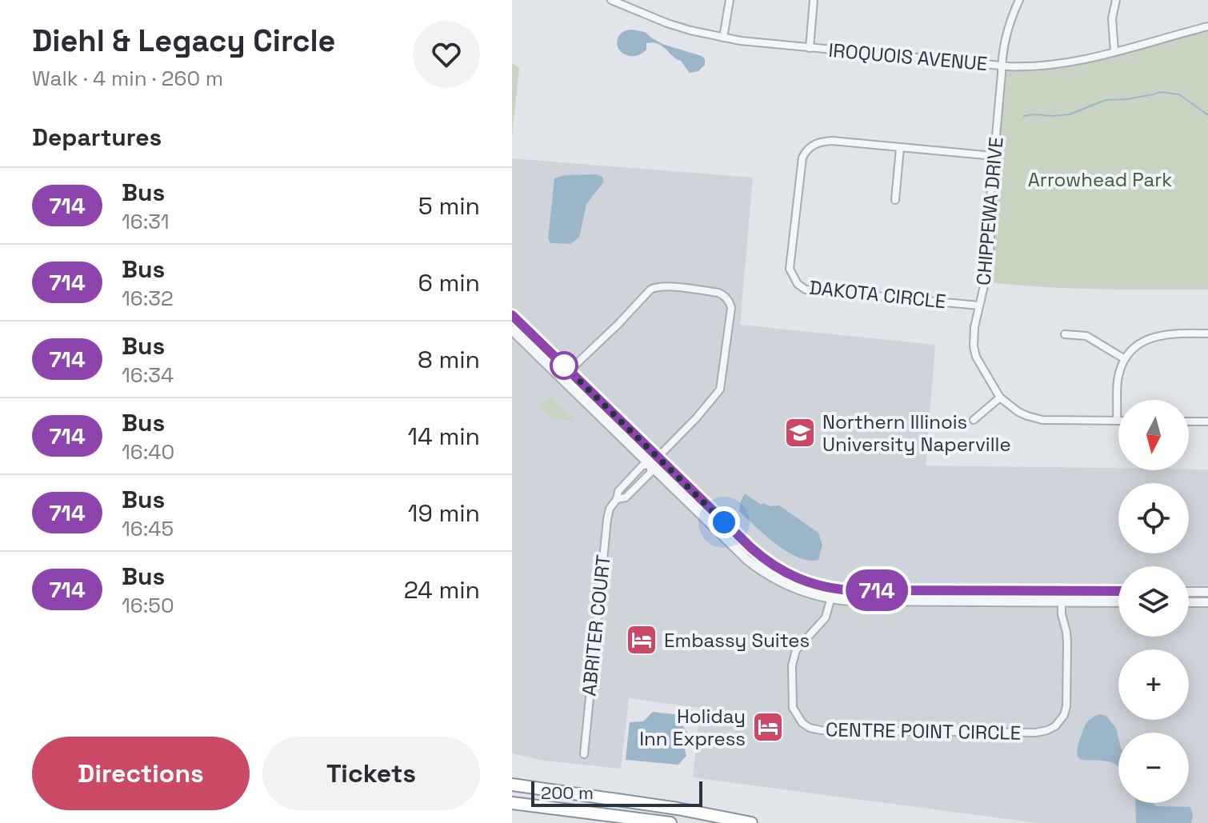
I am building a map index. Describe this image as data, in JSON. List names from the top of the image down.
{
  "streets": {
    "street": [
      "IROQUOIS AVENUE",
      "CHIPPEWA DRIVE",
      "DAKOTA CIRCLE",
      "ABRITER COURT",
      "CENTRE POINT CIRCLE"
    ]
  },
  "crossings": [
    ["IROQUOIS AVENUE", "CHIPPEWA DRIVE"],
    ["CHIPPEWA DRIVE", "DAKOTA CIRCLE"]
  ],
  "parks": ["Arrowhead Park"],
  "places": {
    "school or university": ["Northern Illinois University Naperville"],
    "hotel": ["Embassy Suites", "Holiday Inn Express"]
  },
  "lines": ["bus line 714"],
  "scale_bar": "200 m",
  "north": "bottom",
  "page": {
    "heading": [
      ["Diehl & Legacy Circle", "Walk · 4 min · 260 m"],
      "Departures"
    ],
    "on_map": "714",
    "list": [
      {
        "mark": "714",
        "name": "Bus",
        "note": "16:31",
        "value": "5 min"
      },
      {
        "mark": "714",
        "name": "Bus",
        "note": "16:32",
        "value": "6 min"
      },
      {
        "mark": "714",
        "name": "Bus",
        "note": "16:34",
        "value": "8 min"
      },
      {
        "mark": "714",
        "name": "Bus",
        "note": "16:40",
        "value": "14 min"
      },
      {
        "mark": "714",
        "name": "Bus",
        "note": "16:45",
        "value": "19 min"
      },
      {
        "mark": "714",
        "name": "Bus",
        "note": "16:50",
        "value": "24 min"
      }
    ],
    "map_buttons": ["+", "−"],
    "buttons": ["Directions", "Tickets"],
    "scale": "200 m"
  }
}
